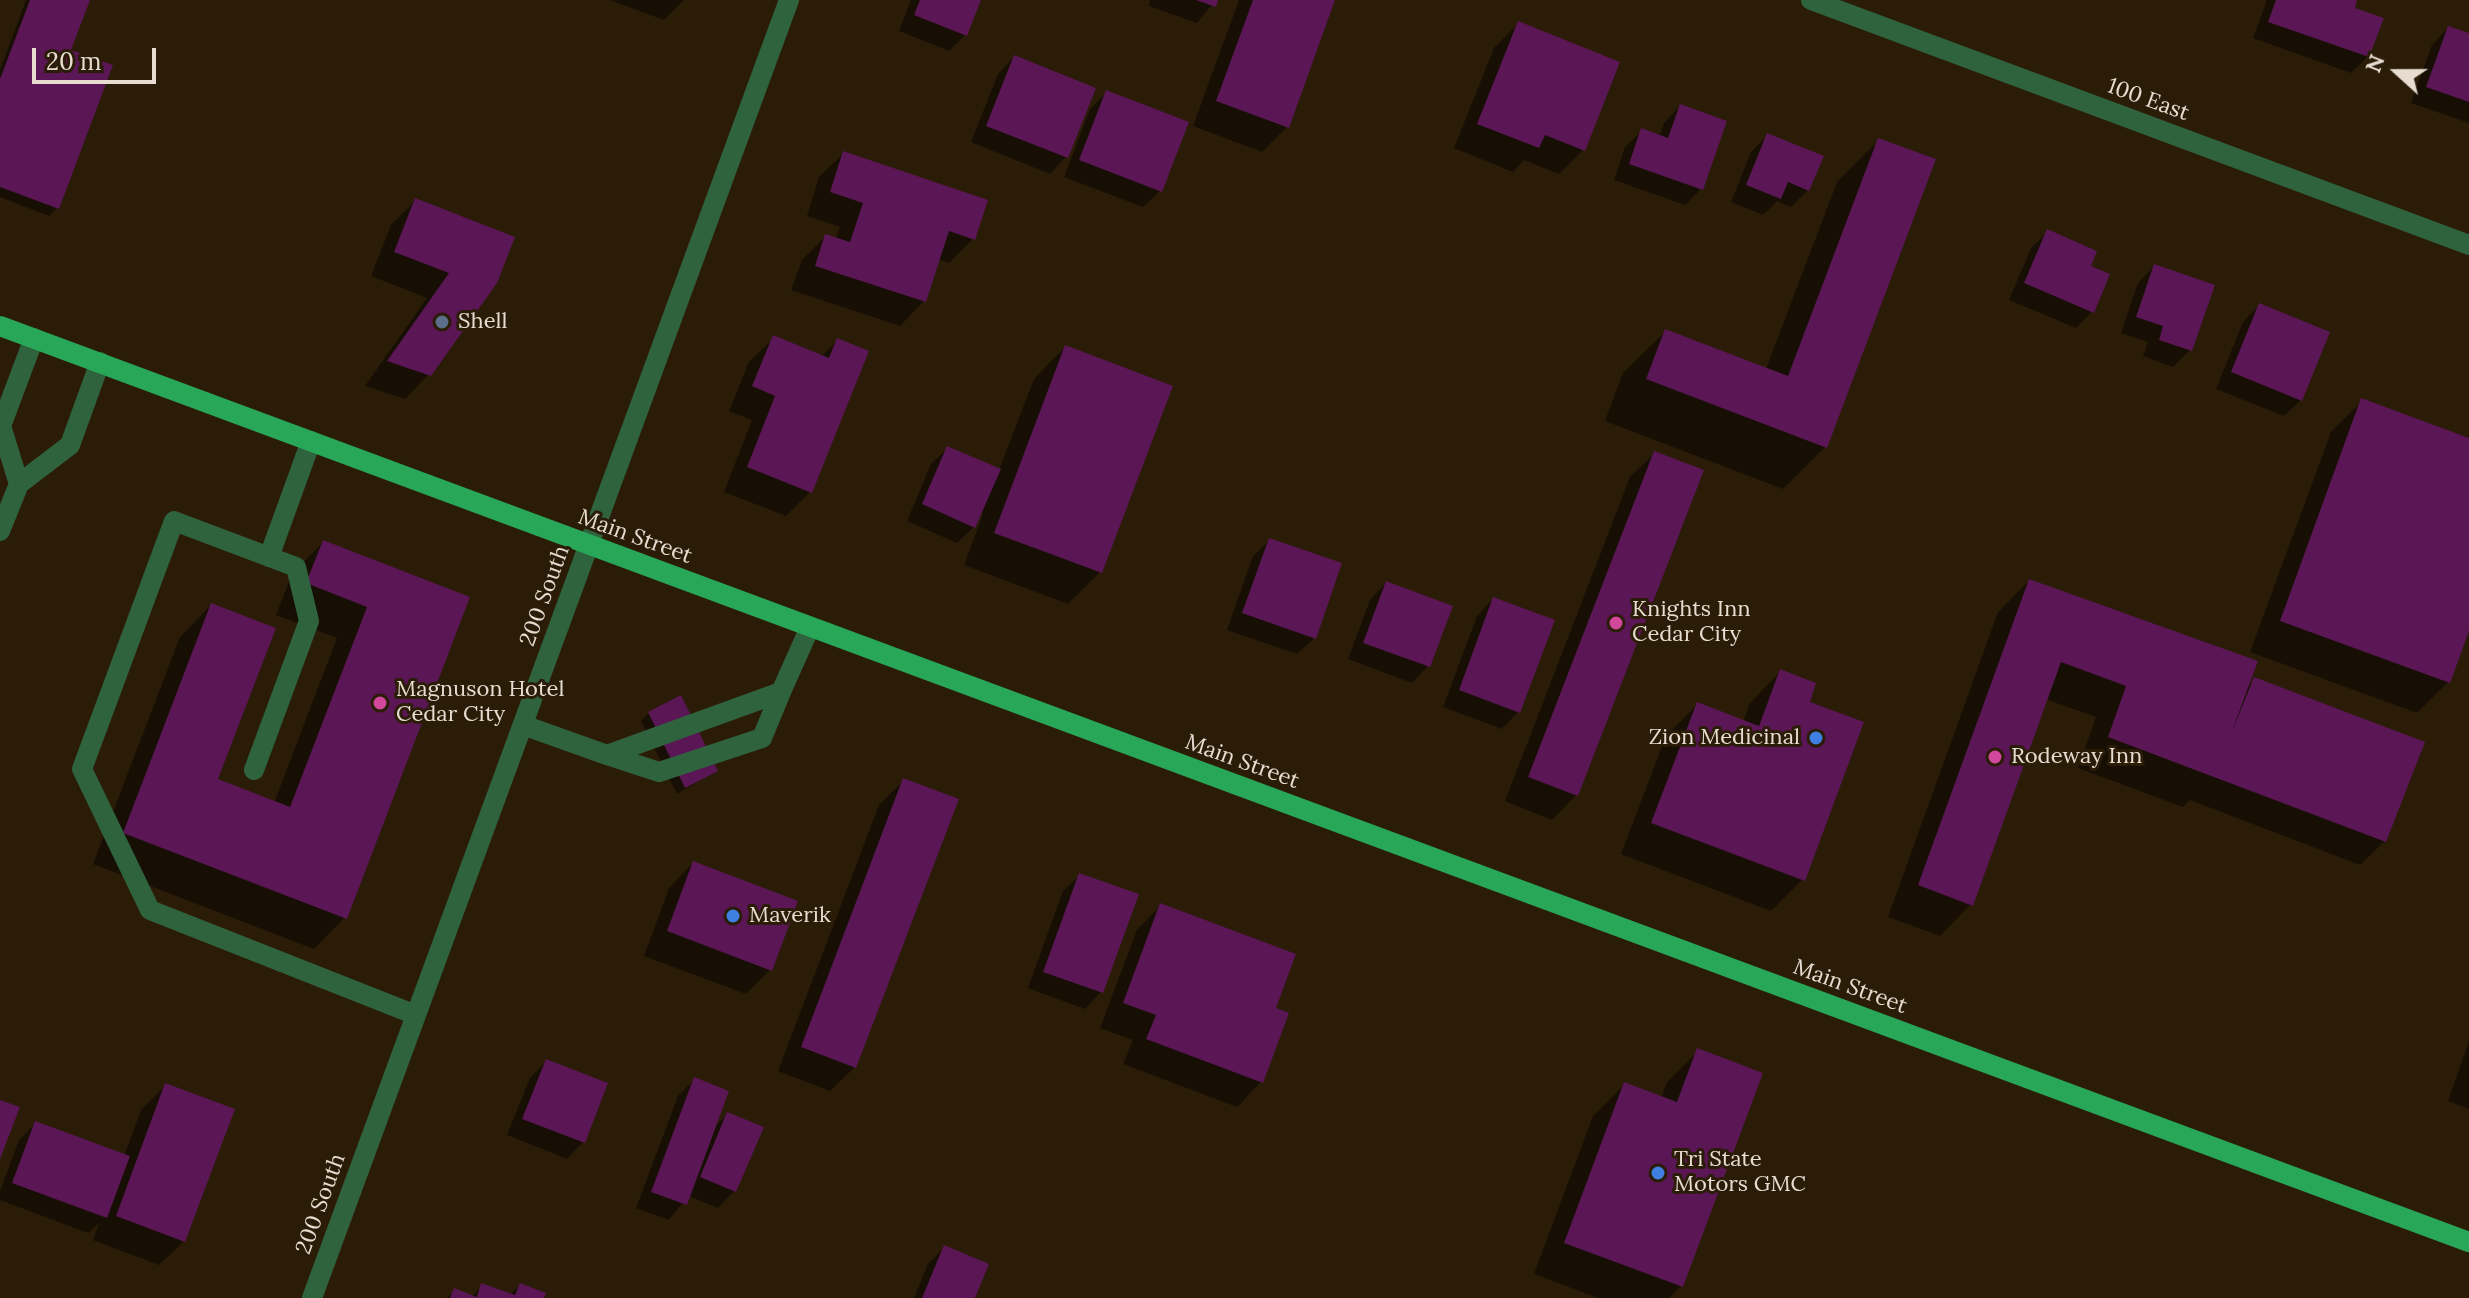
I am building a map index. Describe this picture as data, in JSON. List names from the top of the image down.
{
  "streets": {
    "main road": ["Main Street"],
    "street": ["100 East", "200 South"]
  },
  "crossings": [
    ["Main Street", "200 South"]
  ],
  "places": [
    "Shell",
    "Knights Inn Cedar City",
    "Magnuson Hotel Cedar City",
    "Zion Medicinal",
    "Rodeway Inn",
    "Maverik",
    "Tri State Motors GMC"
  ],
  "scale_bar": "20 m",
  "north": "left"
}
